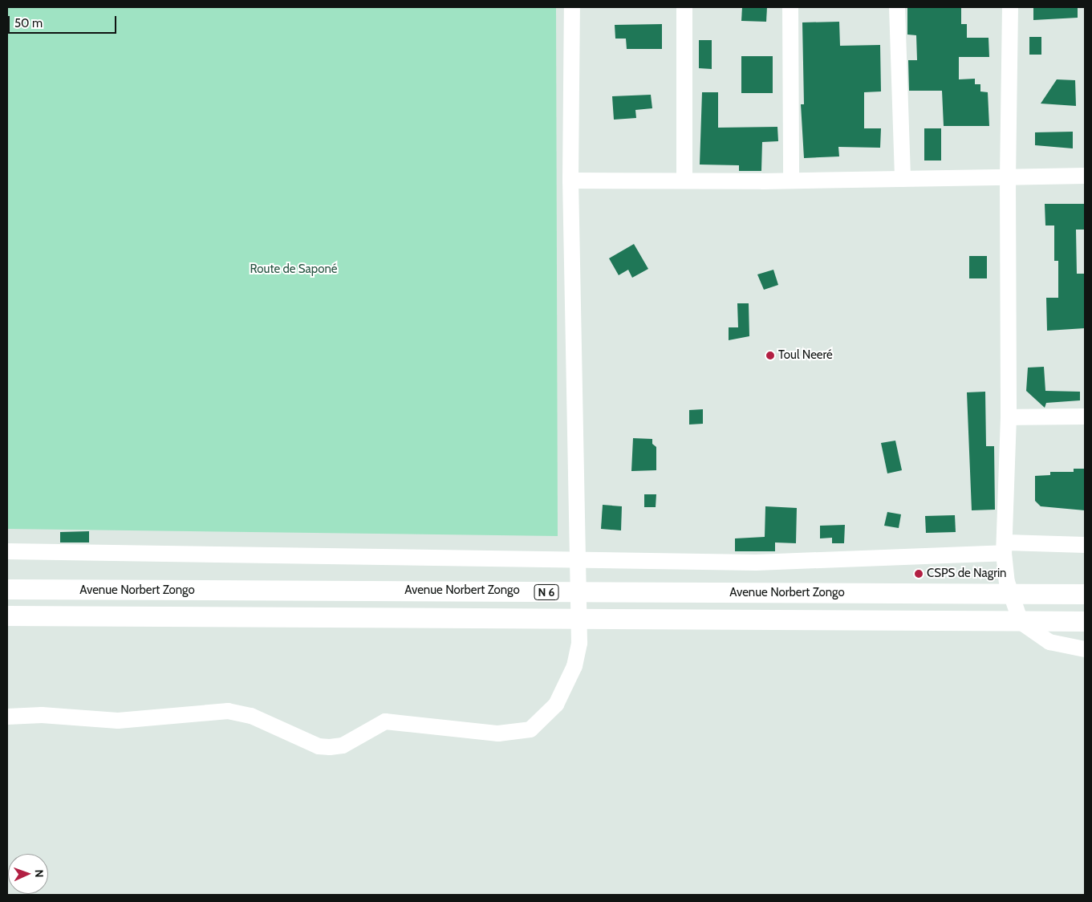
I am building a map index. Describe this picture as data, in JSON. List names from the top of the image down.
{
  "streets": {
    "main road": ["Avenue Norbert Zongo", "N 6"]
  },
  "parks": ["Route de Saponé"],
  "places": ["Toul Neeré", "CSPS de Nagrin"],
  "scale_bar": "50 m",
  "north": "right"
}
